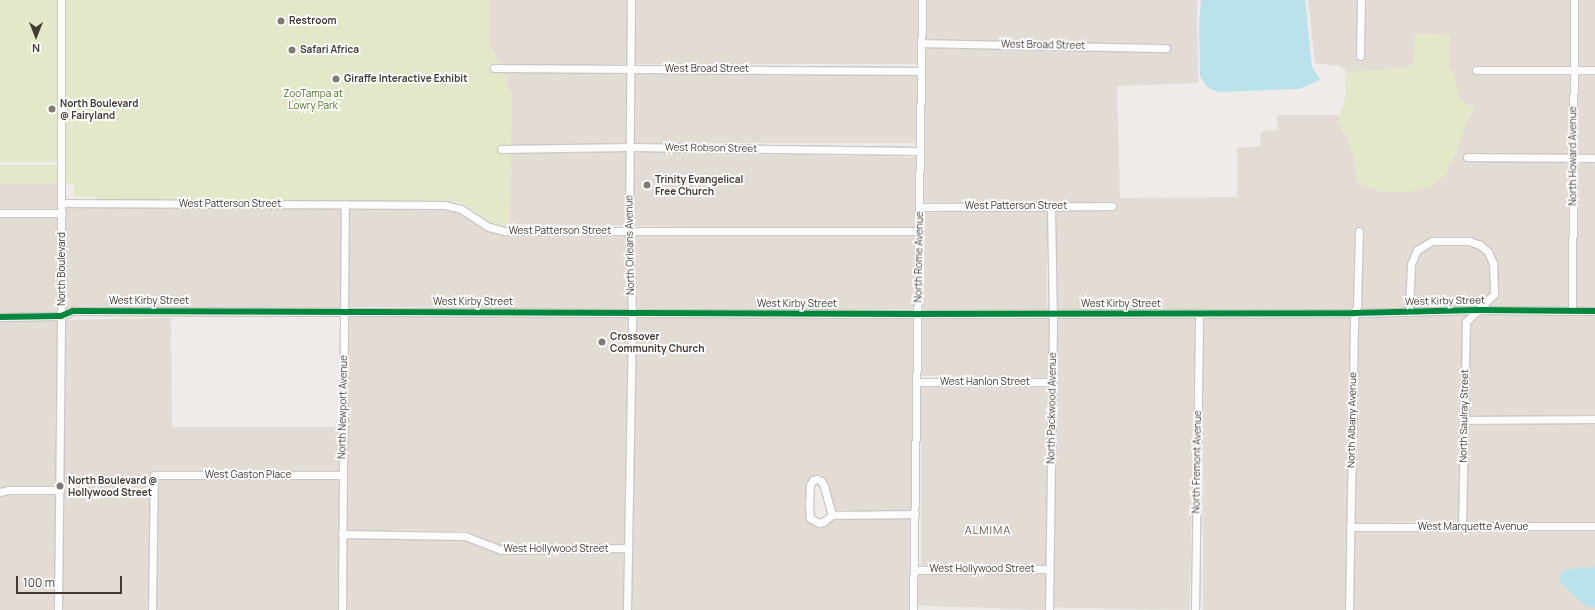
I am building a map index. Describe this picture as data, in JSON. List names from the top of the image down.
{
  "streets": {
    "street": [
      "West Broad Street",
      "West Robson Street",
      "North Howard Avenue",
      "West Patterson Street",
      "North Orleans Avenue",
      "North Rome Avenue",
      "North Boulevard",
      "West Kirby Street",
      "West Hanlon Street",
      "North Newport Avenue",
      "North Packwood Avenue",
      "North Saulray Street",
      "North Albany Avenue",
      "North Fremont Avenue",
      "West Gaston Place",
      "West Marquette Avenue",
      "West Hollywood Street"
    ]
  },
  "crossings": [
    ["West Broad Street", "North Orleans Avenue"],
    ["West Broad Street", "North Rome Avenue"],
    ["West Robson Street", "North Orleans Avenue"],
    ["West Robson Street", "North Rome Avenue"],
    ["North Howard Avenue", "West Kirby Street"],
    ["West Patterson Street", "North Orleans Avenue"],
    ["West Patterson Street", "North Rome Avenue"],
    ["West Patterson Street", "North Boulevard"],
    ["West Patterson Street", "North Newport Avenue"],
    ["West Patterson Street", "North Packwood Avenue"],
    ["North Orleans Avenue", "West Kirby Street"],
    ["North Orleans Avenue", "West Hollywood Street"],
    ["North Rome Avenue", "West Kirby Street"],
    ["North Rome Avenue", "West Hanlon Street"],
    ["North Rome Avenue", "West Hollywood Street"],
    ["North Boulevard", "West Kirby Street"],
    ["West Kirby Street", "North Newport Avenue"],
    ["West Kirby Street", "North Packwood Avenue"],
    ["West Kirby Street", "North Saulray Street"],
    ["West Kirby Street", "North Albany Avenue"],
    ["West Kirby Street", "North Fremont Avenue"],
    ["West Hanlon Street", "North Packwood Avenue"],
    ["North Newport Avenue", "West Gaston Place"],
    ["North Newport Avenue", "West Hollywood Street"],
    ["North Packwood Avenue", "West Hollywood Street"],
    ["North Saulray Street", "West Marquette Avenue"],
    ["North Albany Avenue", "West Marquette Avenue"]
  ],
  "districts": ["ALMIMA"],
  "parks": ["ZooTampa at Lowry Park"],
  "places": [
    "Restroom",
    "Safari Africa",
    "Giraffe Interactive Exhibit",
    "North Boulevard @ Fairyland",
    "Trinity Evangelical Free Church",
    "Crossover Community Church",
    "North Boulevard @ Hollywood Street"
  ],
  "scale_bar": "100 m",
  "north": "bottom"
}
